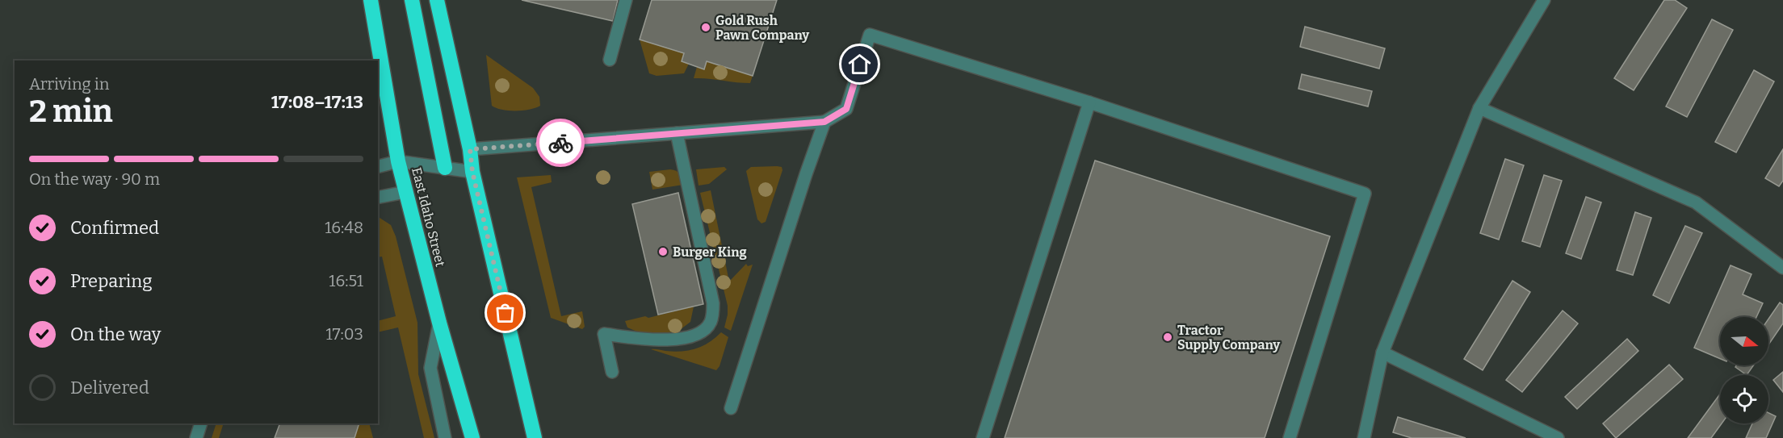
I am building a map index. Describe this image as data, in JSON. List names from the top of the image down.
{
  "streets": {
    "highway": ["East Idaho Street"]
  },
  "places": ["Gold Rush Pawn Company", "Burger King", "Tractor Supply Company"],
  "north": "right",
  "page": {
    "heading": ["2 min", "Arriving in", "17:08–17:13"],
    "bar": "On the way · 90 m",
    "list": [
      ["Confirmed", "16:48"],
      ["Preparing", "16:51"],
      ["On the way", "17:03"],
      "Delivered"
    ]
  }
}
